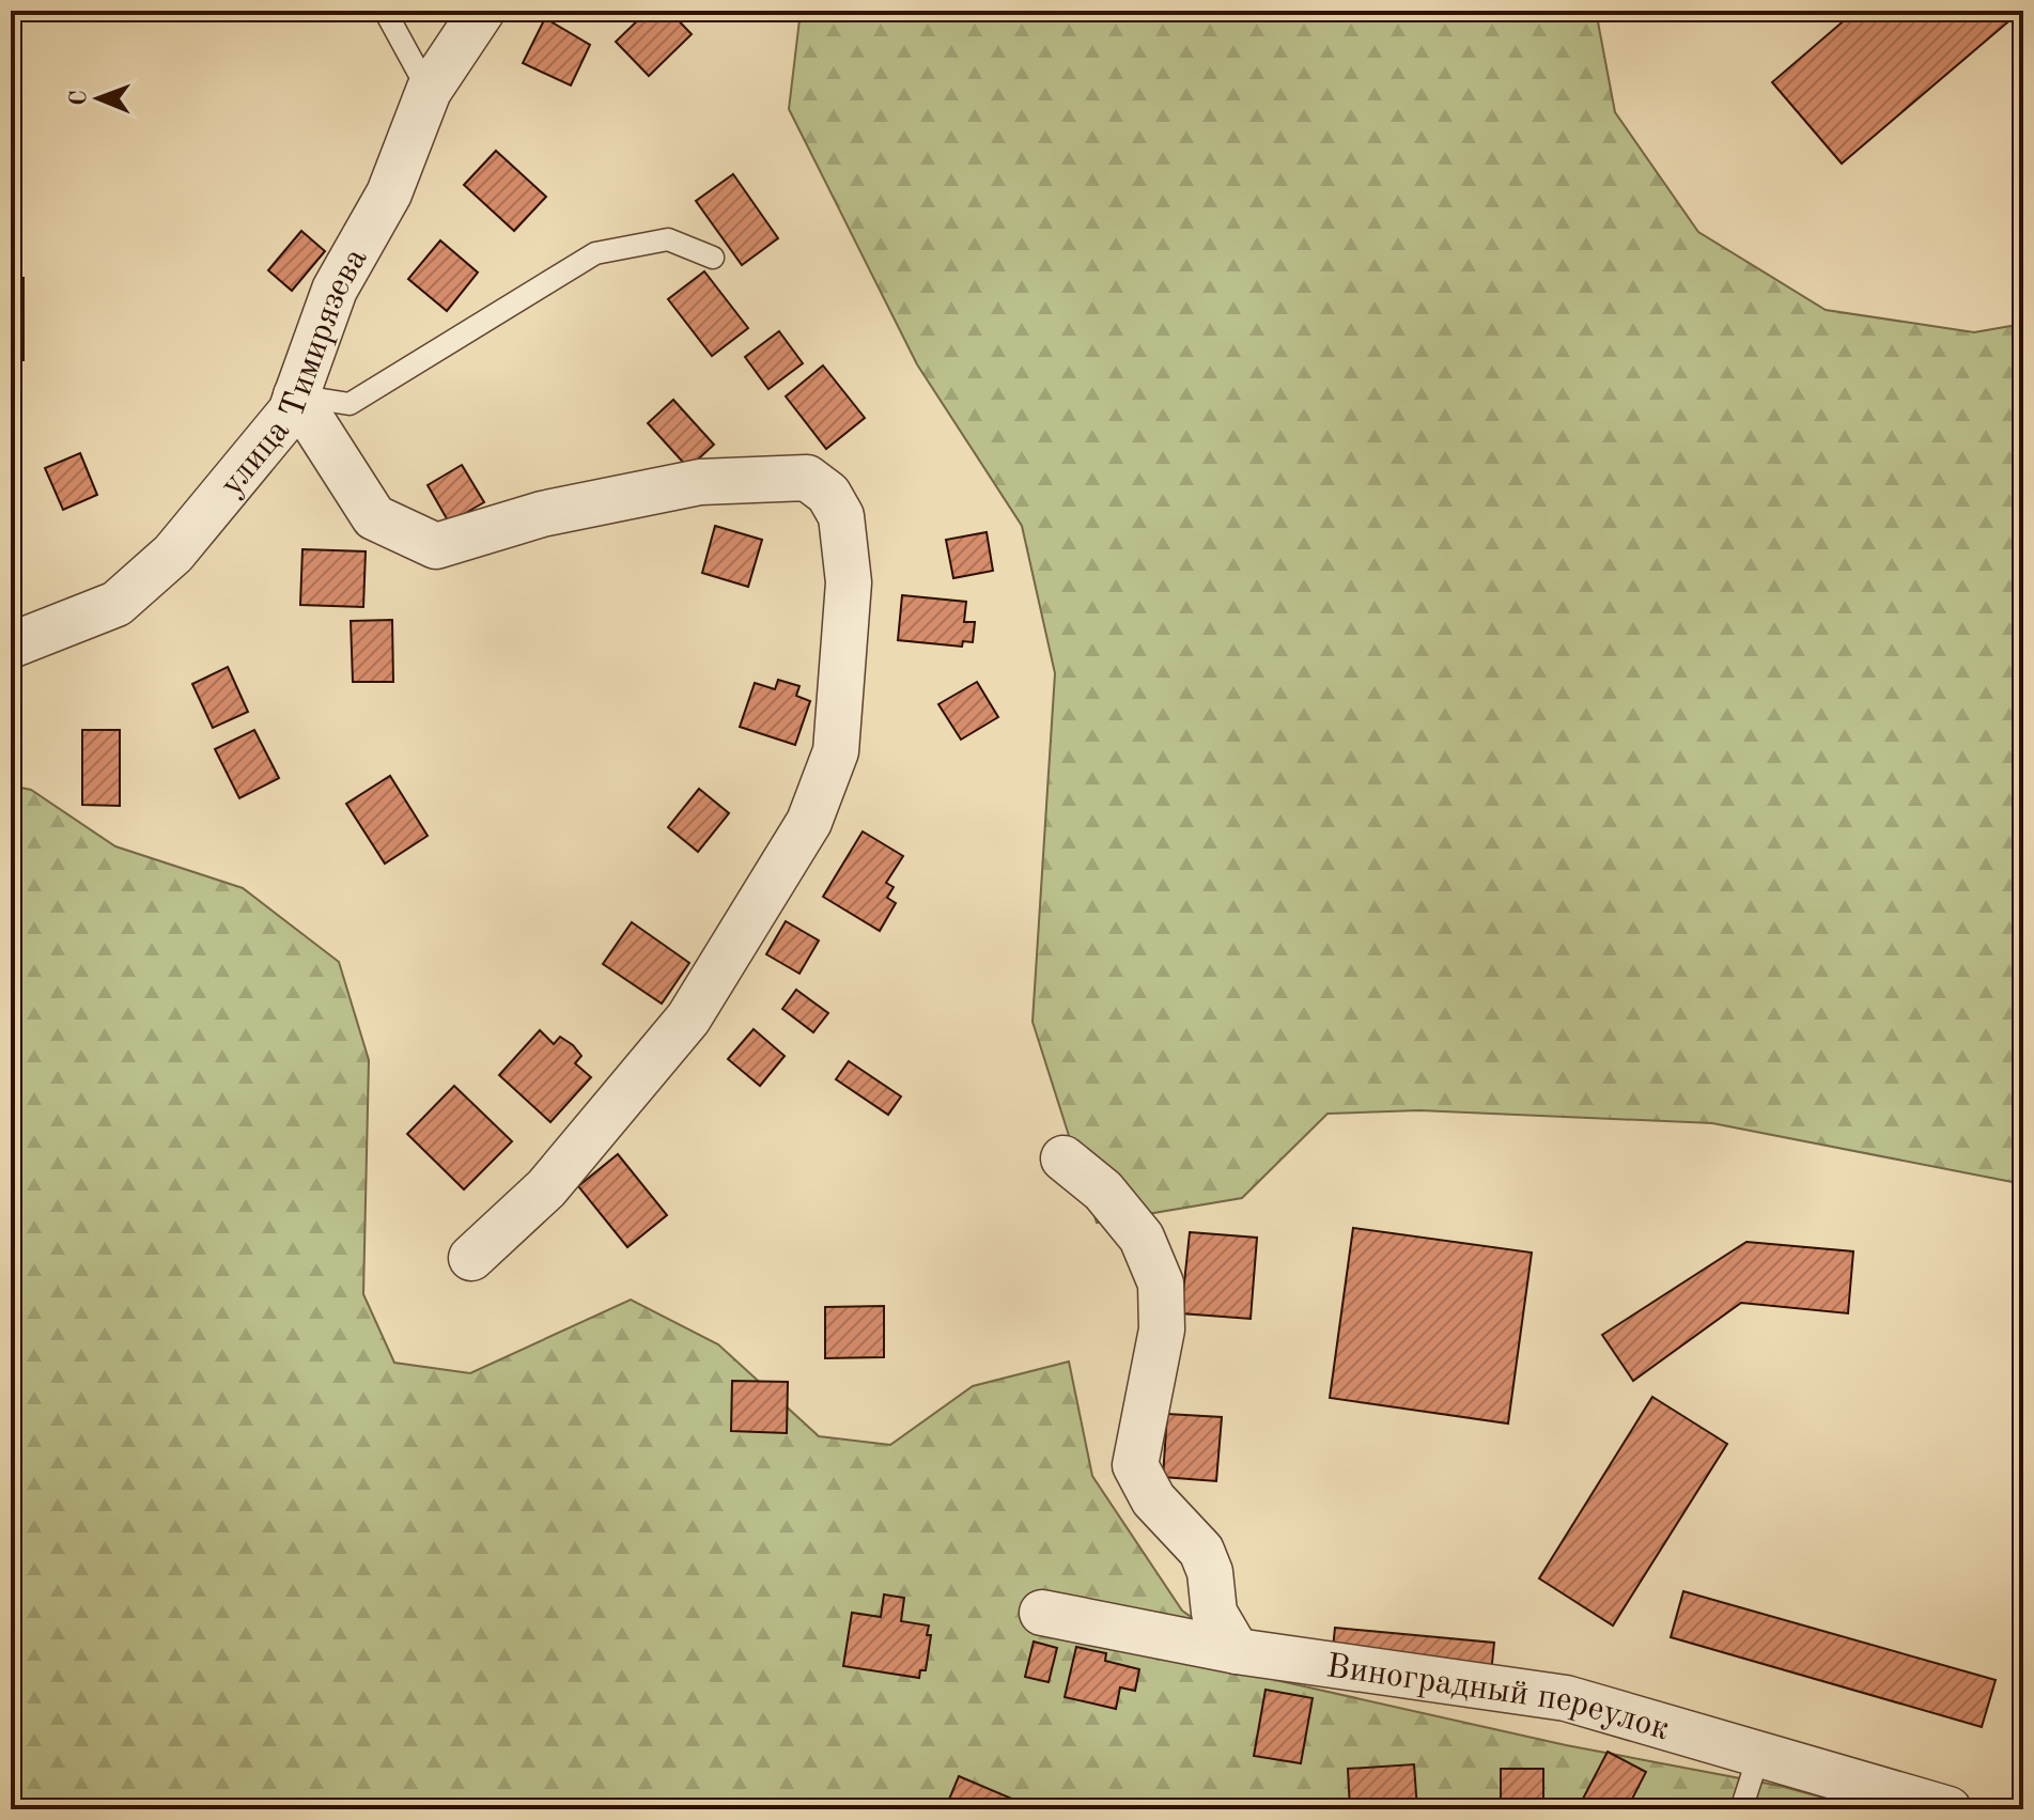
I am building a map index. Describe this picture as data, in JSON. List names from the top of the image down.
{
  "streets": {
    "street": ["улица Тимирязева", "Виноградный переулок"]
  },
  "north": "left"
}
